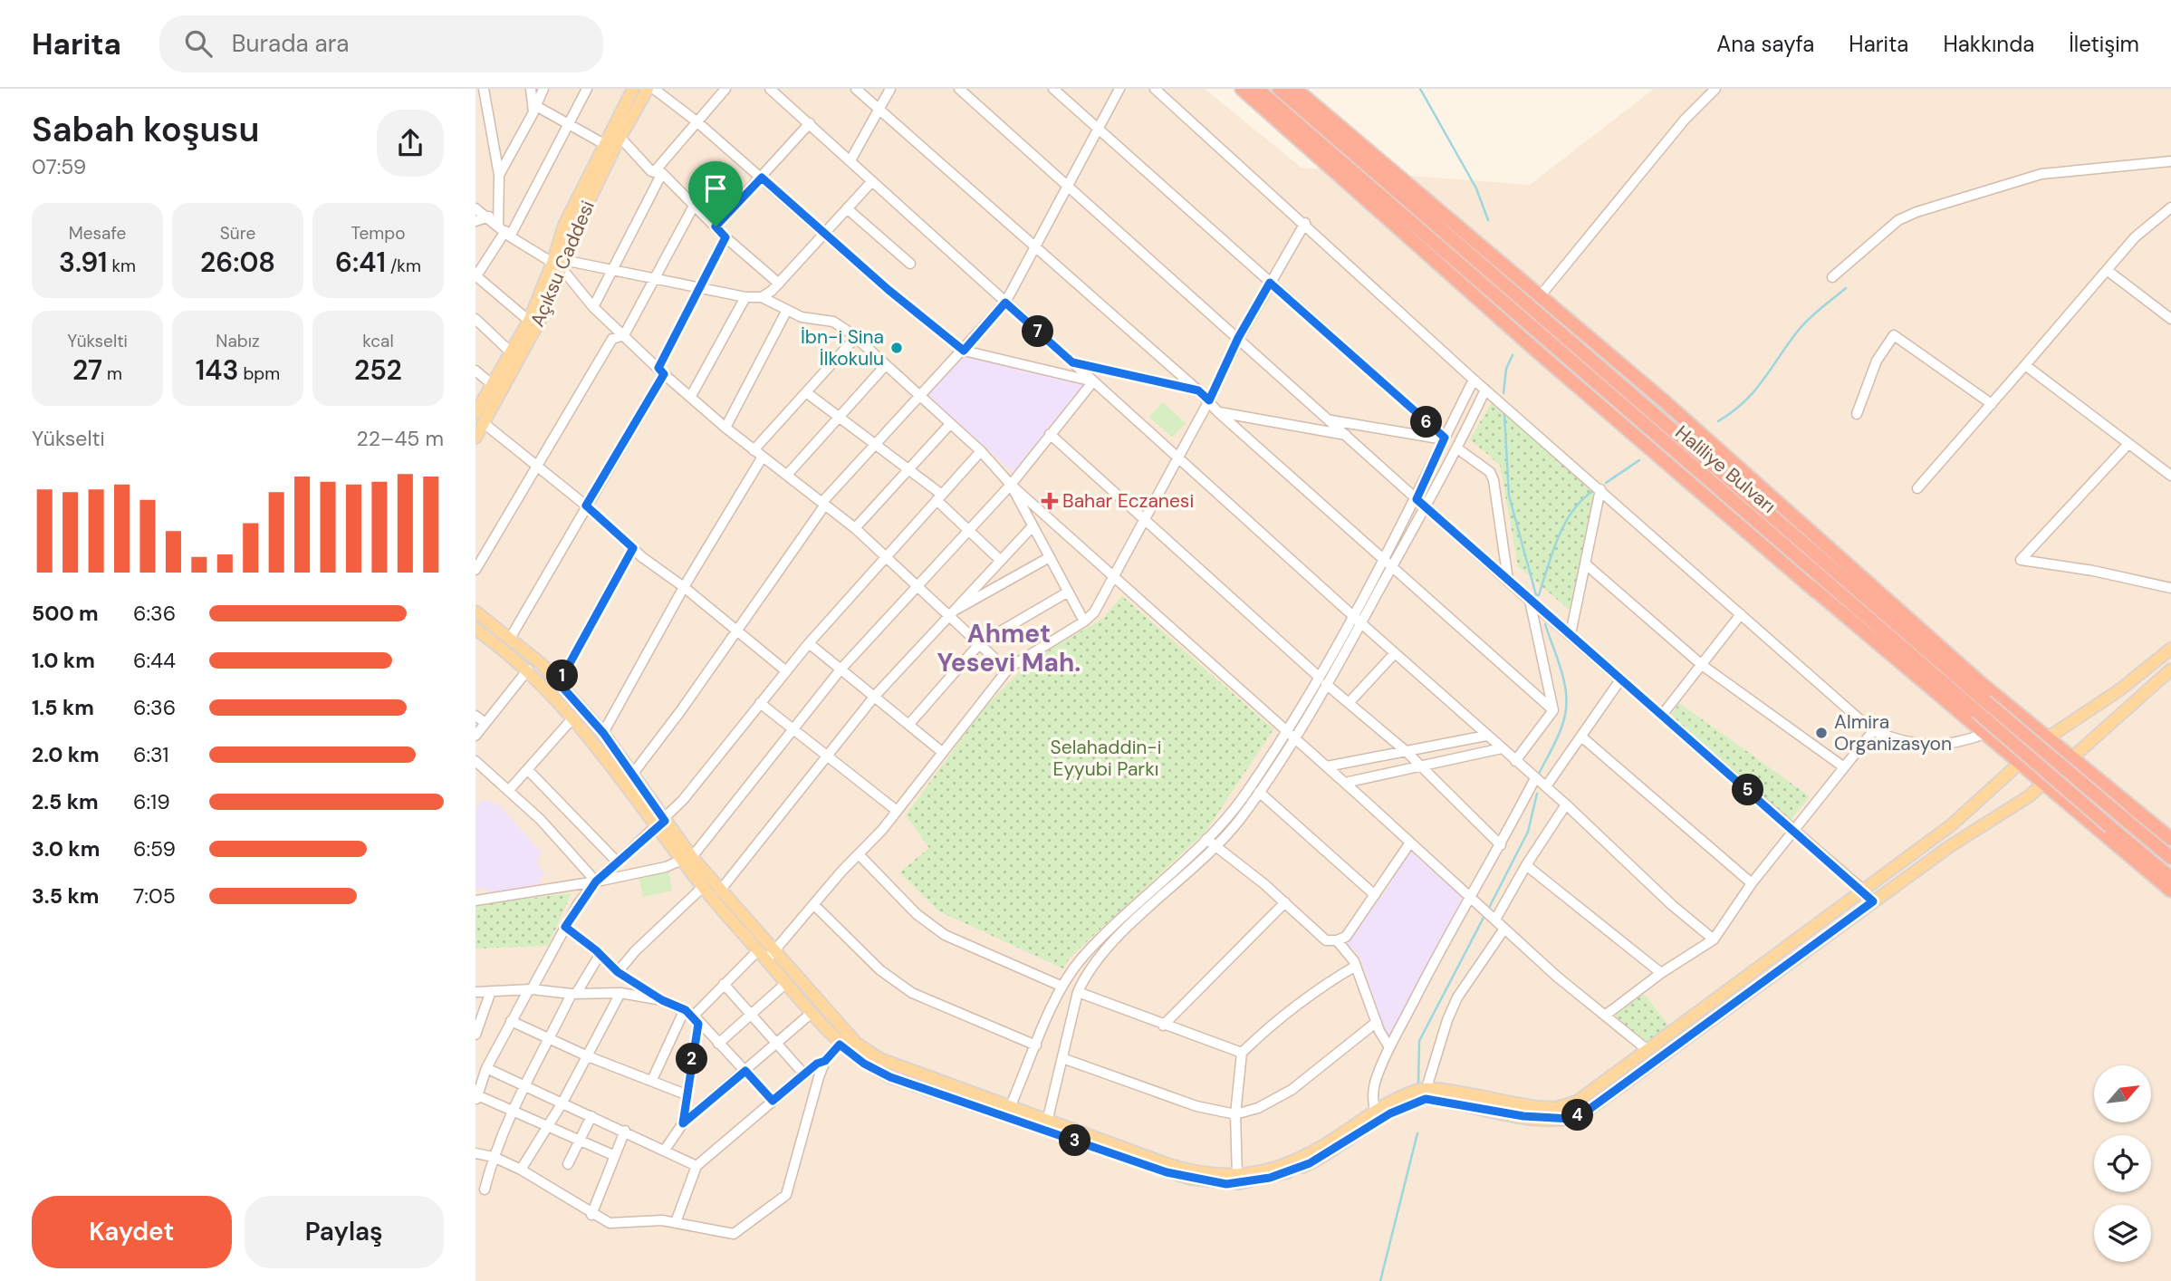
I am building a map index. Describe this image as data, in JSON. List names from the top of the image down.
{
  "streets": {
    "highway": ["Haliliye Bulvarı"],
    "main road": ["Açıksu Caddesi"]
  },
  "districts": ["Ahmet Yesevi Mah."],
  "parks": ["Selahaddin-i Eyyubi Parkı"],
  "places": {
    "other": ["İbn-i Sina İlkokulu", "Almira Organizasyon"],
    "health": ["Bahar Eczanesi"]
  },
  "north": "top right",
  "page": {
    "header": "Harita",
    "search": "Burada ara",
    "nav": [
      "Ana sayfa",
      "Harita",
      "Hakkında",
      "İletişim"
    ],
    "heading": ["Sabah koşusu", "07:59"],
    "stats": [
      ["Mesafe", "3.91 km"],
      ["Süre", "26:08"],
      ["Tempo", "6:41 /km"],
      ["Yükselti", "27 m"],
      ["Nabız", "143 bpm"],
      ["kcal", "252"]
    ],
    "pins": [
      "7",
      "6",
      "1",
      "5",
      "2",
      "4",
      "3"
    ],
    "chart": ["Yükselti", "22–45 m"],
    "list": [
      {
        "name": "500 m",
        "note": "6:36"
      },
      {
        "name": "1.0 km",
        "note": "6:44"
      },
      {
        "name": "1.5 km",
        "note": "6:36"
      },
      {
        "name": "2.0 km",
        "note": "6:31"
      },
      {
        "name": "2.5 km",
        "note": "6:19"
      },
      {
        "name": "3.0 km",
        "note": "6:59"
      },
      {
        "name": "3.5 km",
        "note": "7:05"
      }
    ],
    "buttons": ["Kaydet", "Paylaş"]
  }
}
